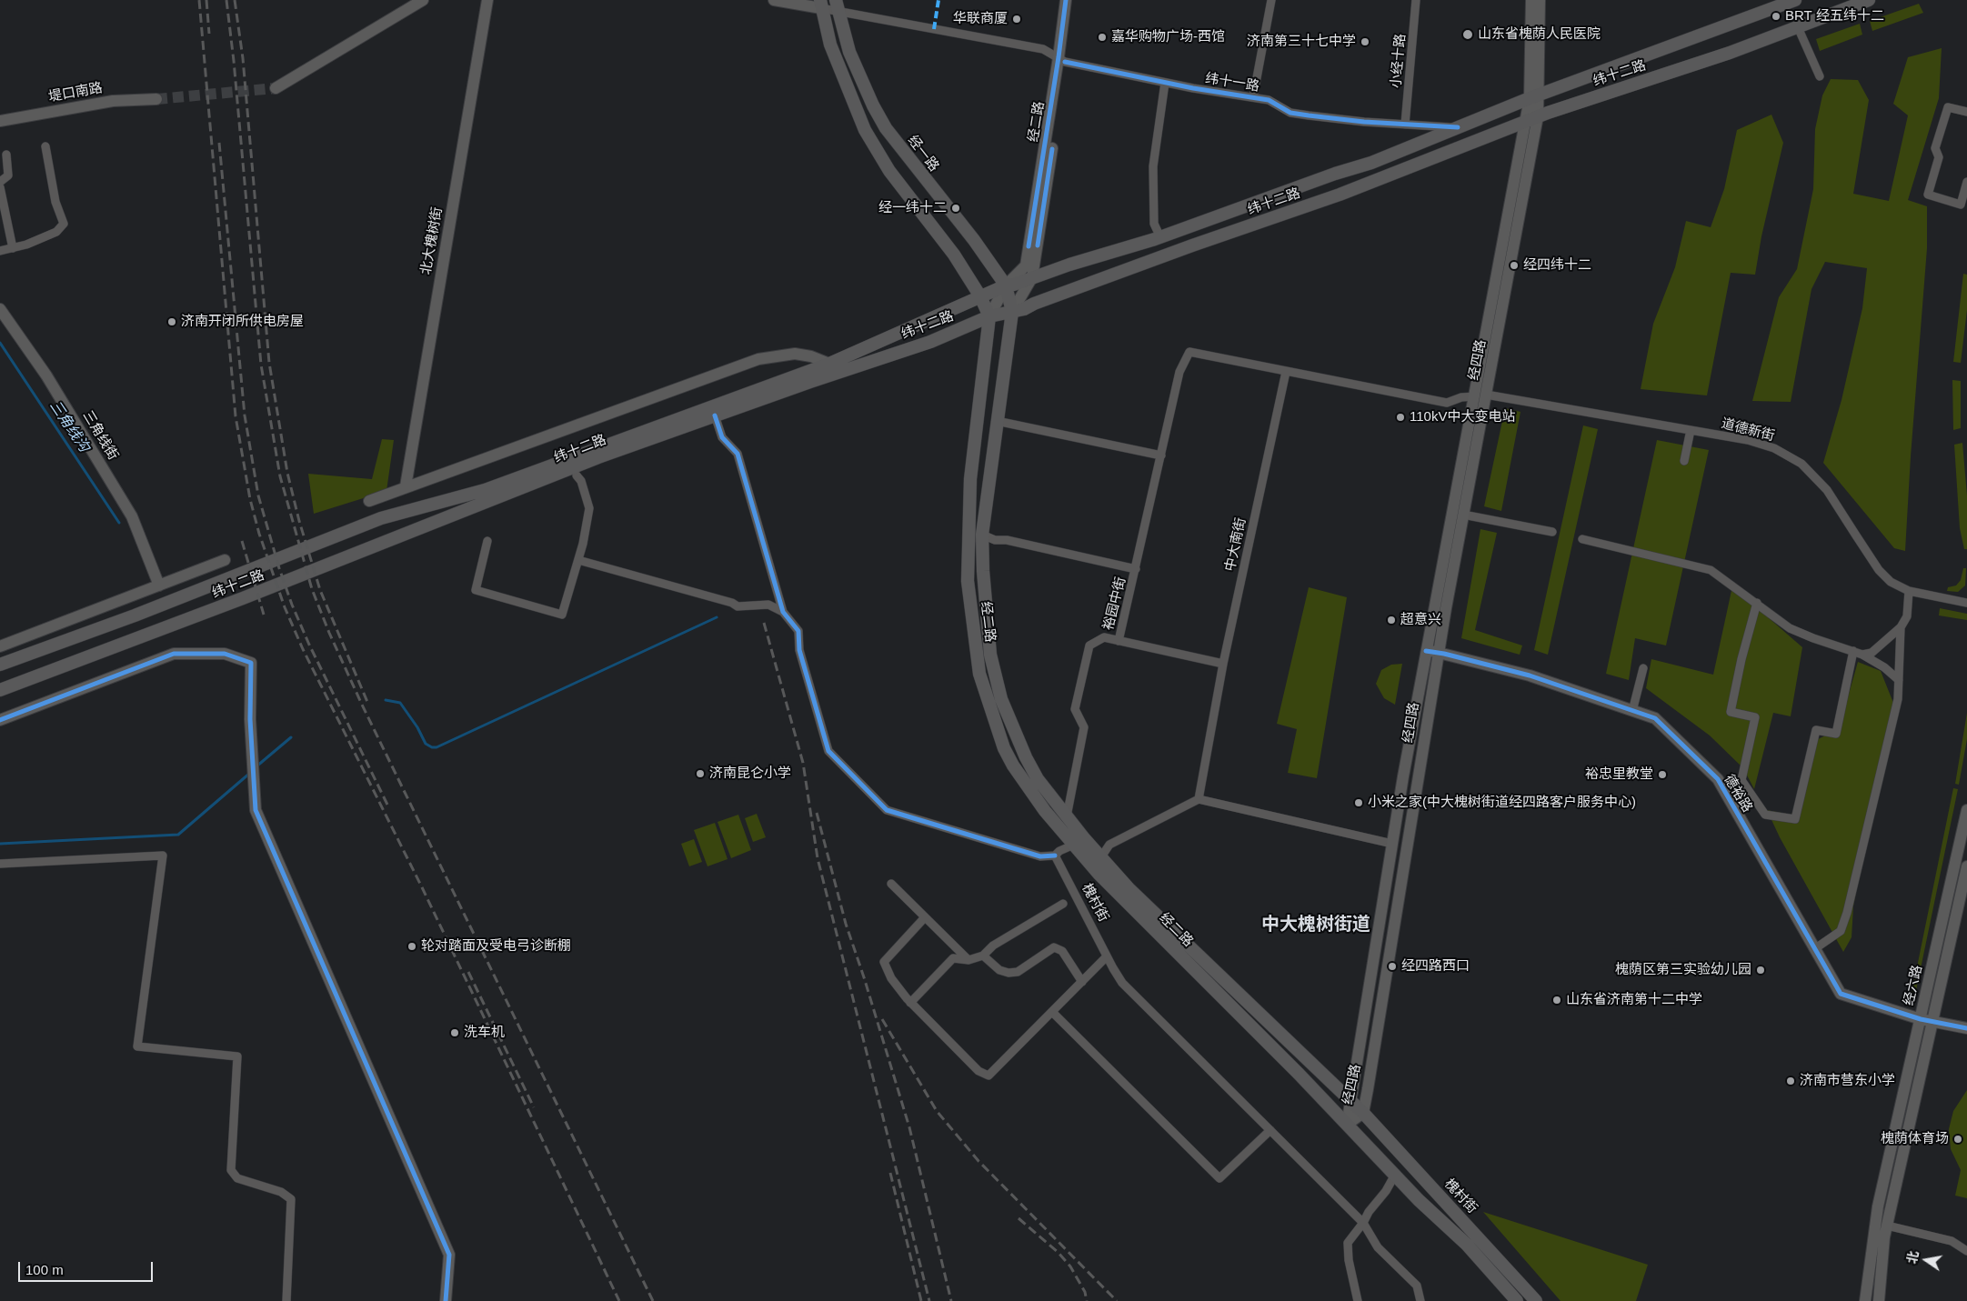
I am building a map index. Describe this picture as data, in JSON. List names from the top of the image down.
{
  "streets": {
    "main road": [
      "纬十二路",
      "经二路",
      "经一路",
      "槐村街"
    ],
    "street": [
      "小经十路",
      "纬十一路",
      "堤口南路",
      "北大槐树街",
      "经四路",
      "道德新街",
      "三角线街",
      "中大南街",
      "裕园中街",
      "德裕路",
      "经六路"
    ]
  },
  "crossings": [
    ["小经十路", "纬十一路"],
    ["纬十二路", "纬十一路"],
    ["纬十二路", "经二路"],
    ["纬十二路", "经一路"],
    ["纬十二路", "经四路"],
    ["纬十一路", "经二路"],
    ["纬十一路", "经一路"],
    ["经二路", "经一路"],
    ["经二路", "经四路"],
    ["经二路", "裕园中街"],
    ["经二路", "槐村街"],
    ["经四路", "道德新街"],
    ["经四路", "德裕路"],
    ["经四路", "槐村街"],
    ["中大南街", "裕园中街"],
    ["德裕路", "经六路"]
  ],
  "districts": ["中大槐树街道"],
  "water": ["三角线沟"],
  "places": [
    "BRT 经五纬十二",
    "华联商厦",
    "山东省槐荫人民医院",
    "嘉华购物广场-西馆",
    "济南第三十七中学",
    "经一纬十二",
    "经四纬十二",
    "济南开闭所供电房屋",
    "110kV中大变电站",
    "超意兴",
    "济南昆仑小学",
    "裕忠里教堂",
    "小米之家(中大槐树街道经四路客户服务中心)",
    "轮对踏面及受电弓诊断棚",
    "经四路西口",
    "槐荫区第三实验幼儿园",
    "山东省济南第十二中学",
    "洗车机",
    "济南市营东小学",
    "槐荫体育场"
  ],
  "scale_bar": "100 m",
  "north": "left"
}
